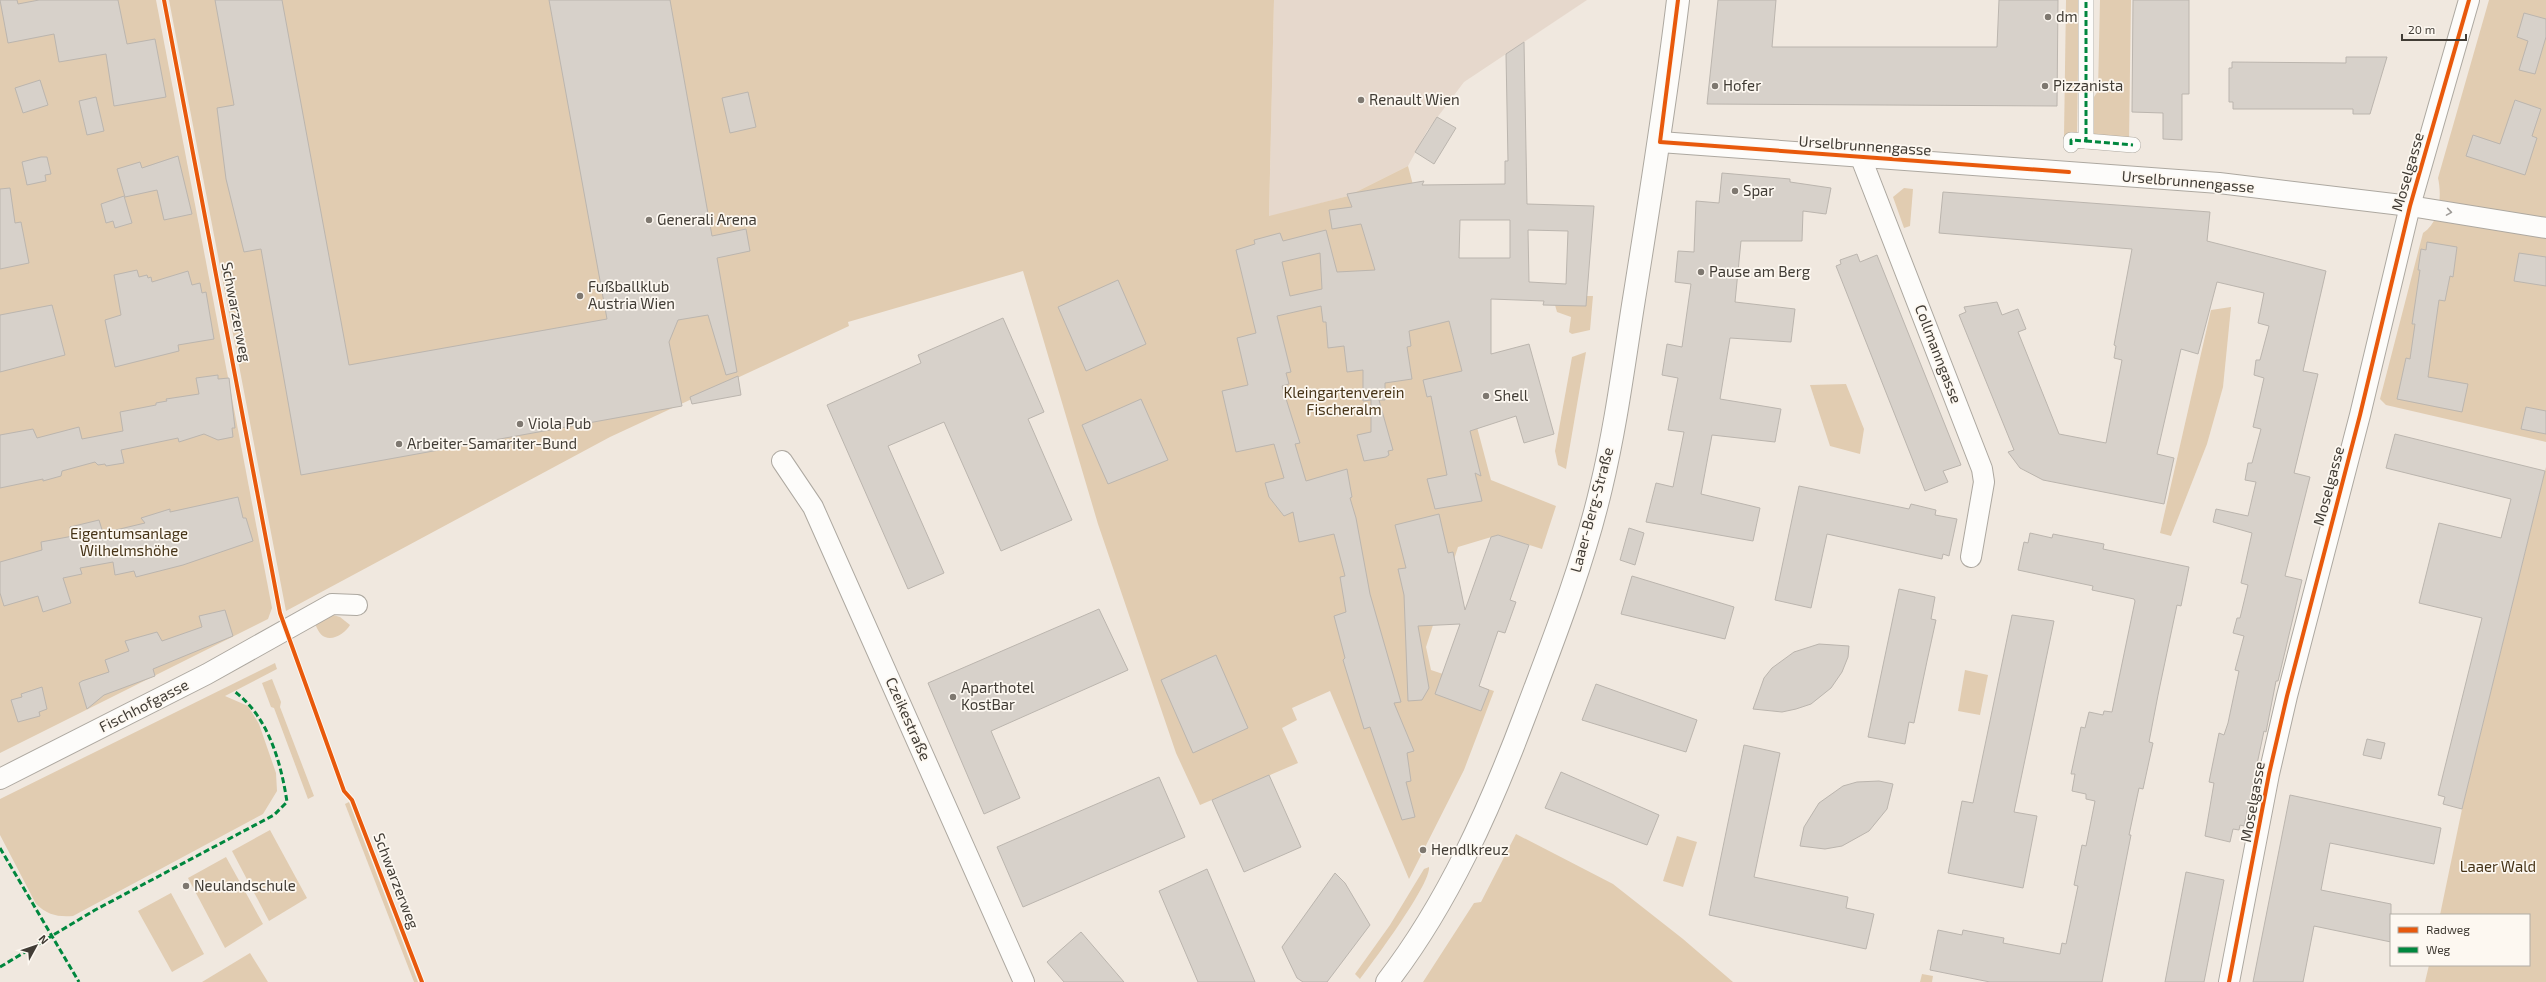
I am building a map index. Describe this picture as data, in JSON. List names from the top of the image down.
{
  "streets": {
    "main road": ["Laaer-Berg-Straße"],
    "street": [
      "Urselbrunnengasse",
      "Moselgasse",
      "Collmanngasse",
      "Fischhofgasse",
      "Czeikestraße"
    ],
    "cycle path": ["Schwarzerweg"]
  },
  "crossings": [
    ["Urselbrunnengasse", "Moselgasse"],
    ["Urselbrunnengasse", "Collmanngasse"],
    ["Urselbrunnengasse", "Laaer-Berg-Straße"]
  ],
  "parks": ["Kleingartenverein Fischeralm", "Eigentumsanlage Wilhelmshöhe", "Laaer Wald"],
  "places": [
    "dm",
    "Hofer",
    "Pizzanista",
    "Renault Wien",
    "Spar",
    "Generali Arena",
    "Pause am Berg",
    "Fußballklub Austria Wien",
    "Shell",
    "Viola Pub",
    "Arbeiter-Samariter-Bund",
    "Aparthotel KostBar",
    "Hendlkreuz",
    "Neulandschule"
  ],
  "legend": ["Radweg", "Weg"],
  "scale_bar": "20 m",
  "north": "top right"
}
